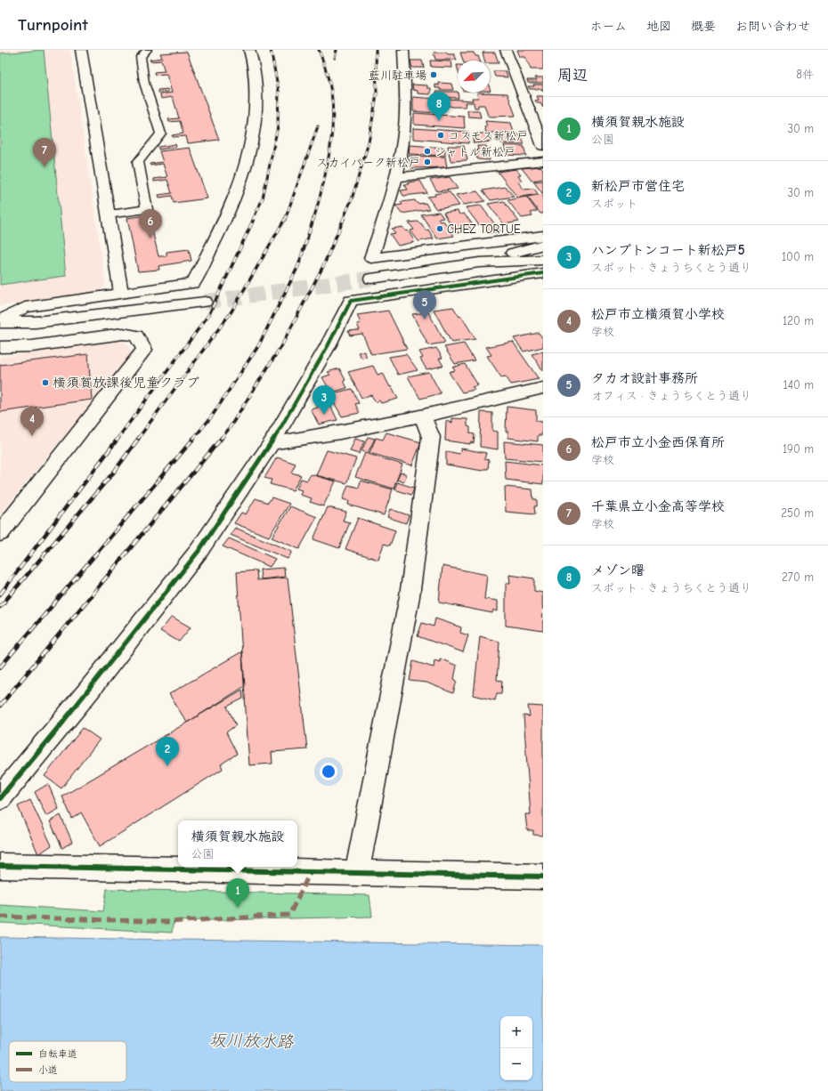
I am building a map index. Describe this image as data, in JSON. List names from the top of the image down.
{
  "water": ["坂川放水路"],
  "places": [
    "藍川駐車場",
    "コスモス新松戸",
    "シャトル新松戸",
    "スカイパーク新松戸",
    "CHEZ TORTUE",
    "横須賀放課後児童クラブ"
  ],
  "legend": ["自転車道", "小道"],
  "north": "bottom left",
  "page": {
    "header": "Turnpoint",
    "nav": [
      "ホーム",
      "地図",
      "概要",
      "お問い合わせ"
    ],
    "heading": ["周辺", "8件"],
    "pins": [
      "8",
      "7",
      "6",
      "5",
      "3",
      "4",
      "2",
      "1"
    ],
    "list": [
      {
        "mark": "1",
        "name": "横須賀親水施設",
        "note": "公園",
        "value": "30 m"
      },
      {
        "mark": "2",
        "name": "新松戸市営住宅",
        "note": "スポット",
        "value": "30 m"
      },
      {
        "mark": "3",
        "name": "ハンプトンコート新松戸5",
        "note": "スポット · きょうちくとう通り",
        "value": "100 m"
      },
      {
        "mark": "4",
        "name": "松戸市立横須賀小学校",
        "note": "学校",
        "value": "120 m"
      },
      {
        "mark": "5",
        "name": "タカオ設計事務所",
        "note": "オフィス · きょうちくとう通り",
        "value": "140 m"
      },
      {
        "mark": "6",
        "name": "松戸市立小金西保育所",
        "note": "学校",
        "value": "190 m"
      },
      {
        "mark": "7",
        "name": "千葉県立小金高等学校",
        "note": "学校",
        "value": "250 m"
      },
      {
        "mark": "8",
        "name": "メゾン曙",
        "note": "スポット · きょうちくとう通り",
        "value": "270 m"
      }
    ],
    "popup": ["横須賀親水施設", "公園"],
    "map_buttons": ["+", "−"]
  }
}
